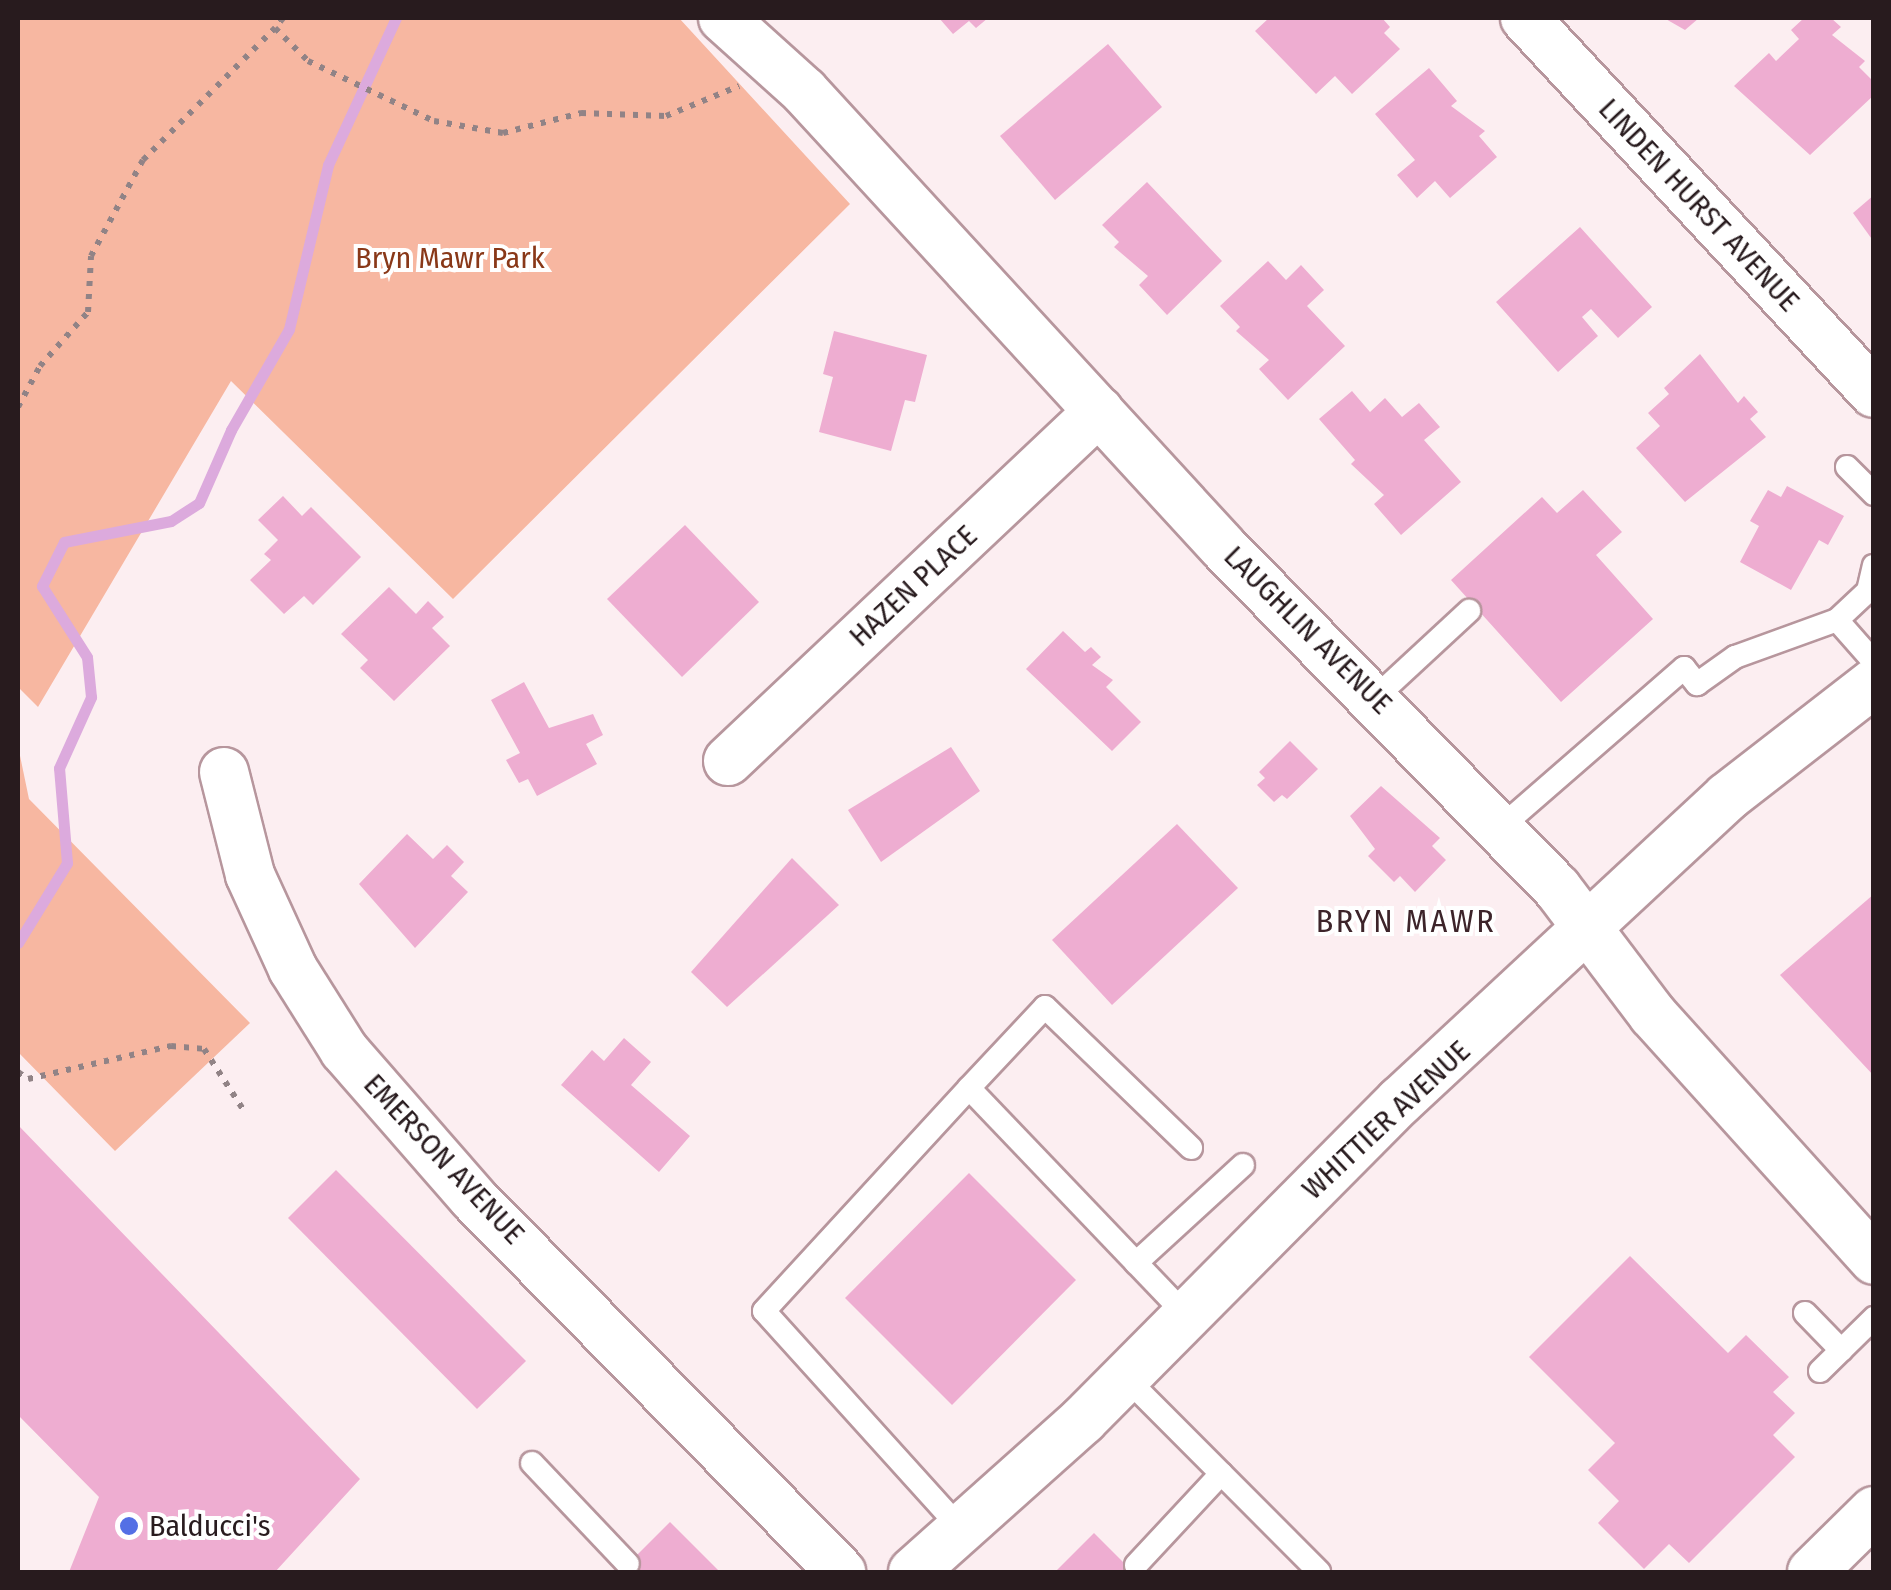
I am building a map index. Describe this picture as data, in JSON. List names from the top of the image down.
{
  "streets": {
    "street": [
      "LINDEN HURST AVENUE",
      "HAZEN PLACE",
      "LAUGHLIN AVENUE",
      "WHITTIER AVENUE",
      "EMERSON AVENUE"
    ]
  },
  "crossings": [
    ["HAZEN PLACE", "LAUGHLIN AVENUE"],
    ["LAUGHLIN AVENUE", "WHITTIER AVENUE"]
  ],
  "districts": ["BRYN MAWR"],
  "parks": ["Bryn Mawr Park"],
  "places": ["Balducci's"]
}
